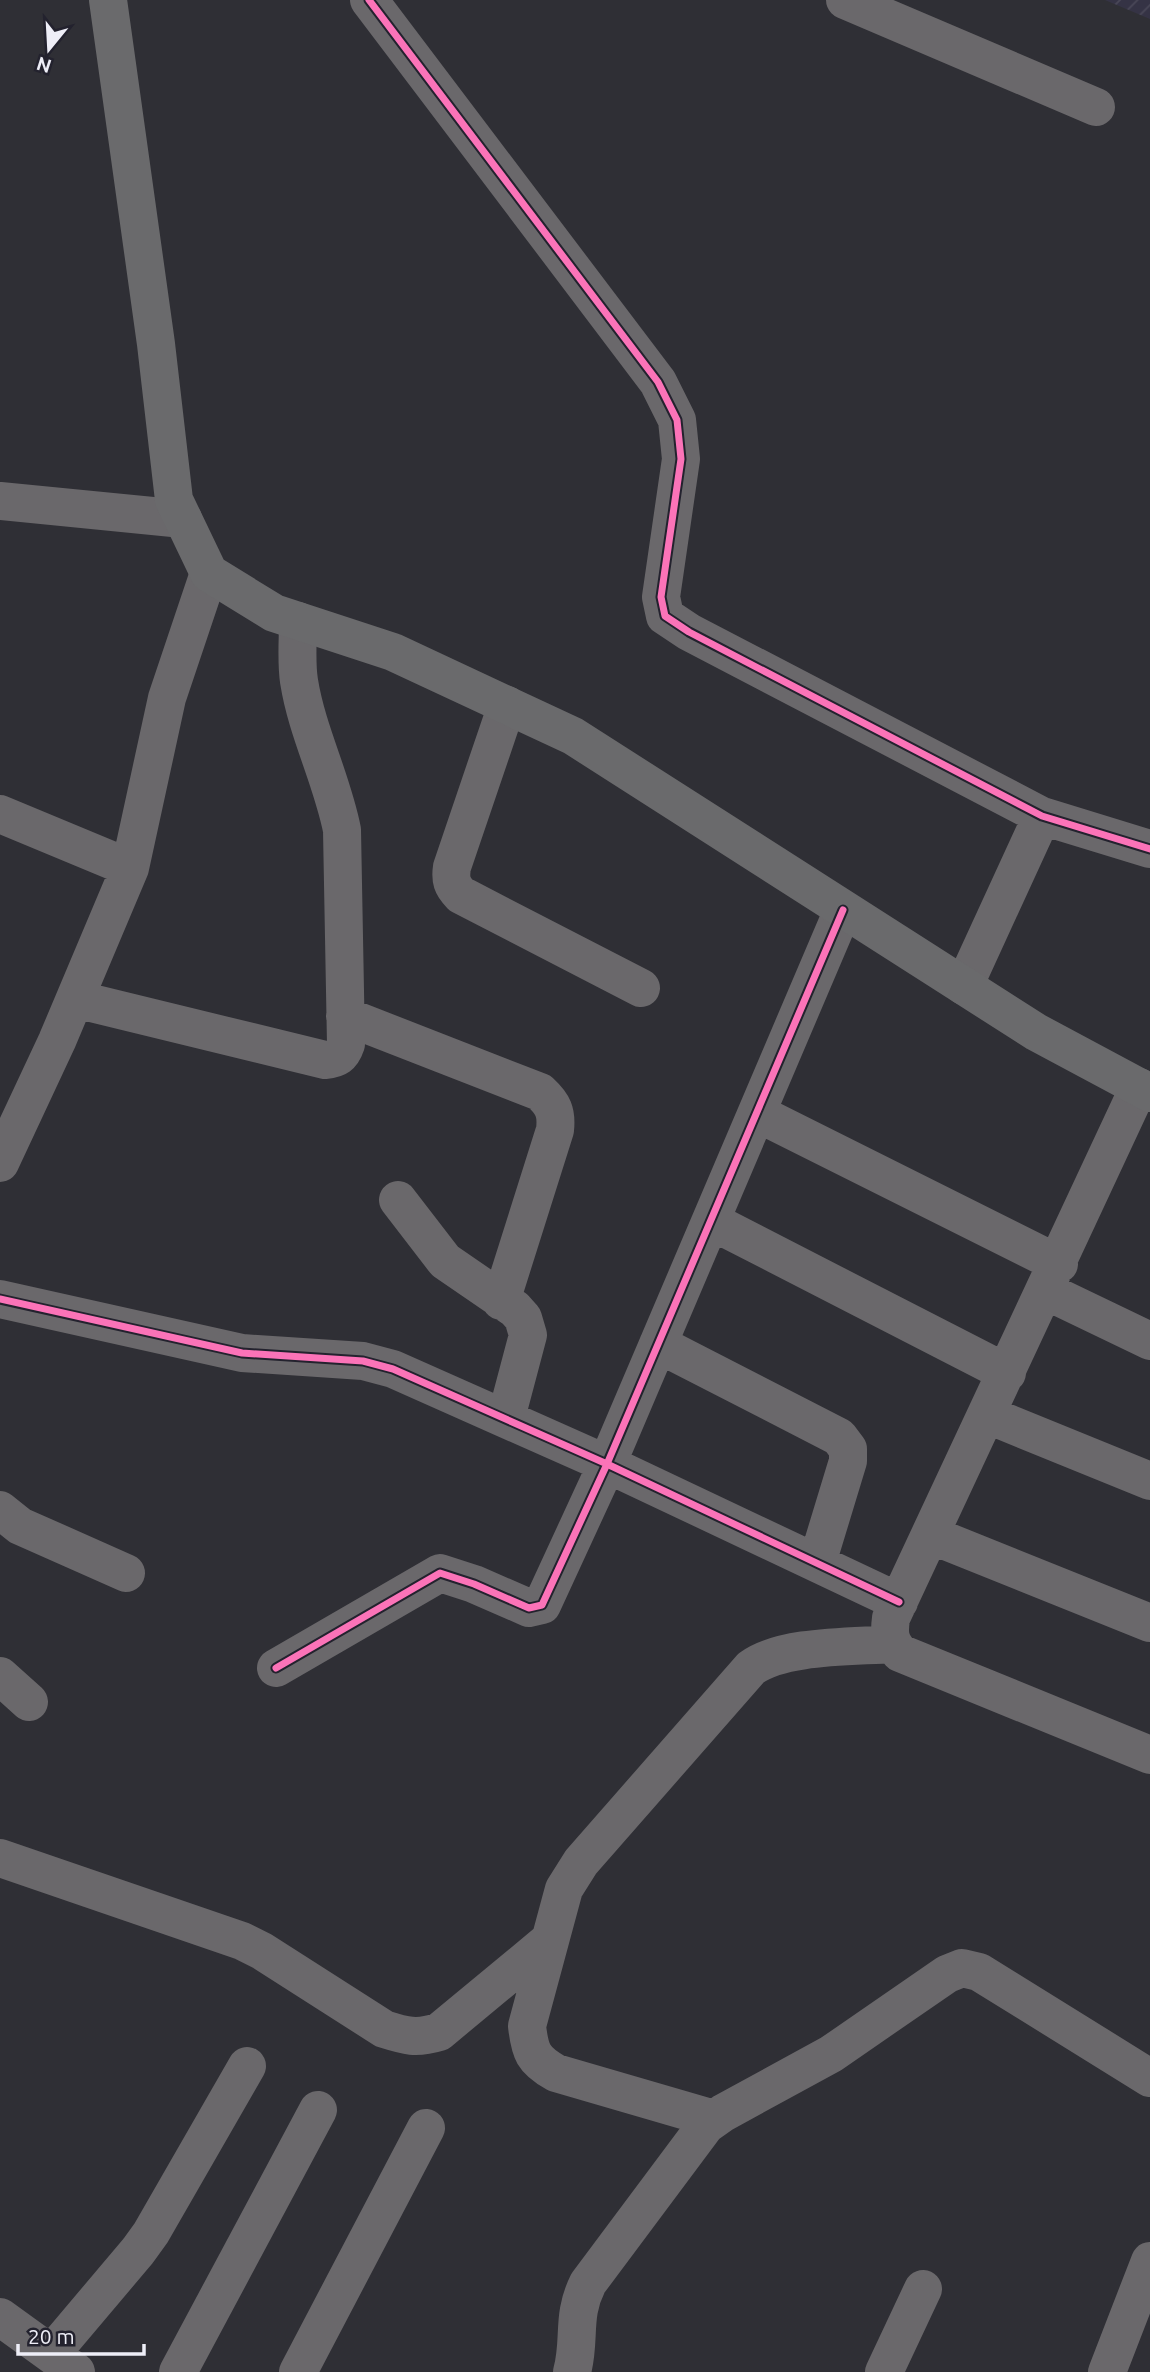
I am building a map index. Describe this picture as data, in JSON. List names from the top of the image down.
{
  "scale_bar": "20 m",
  "north": "bottom"
}
